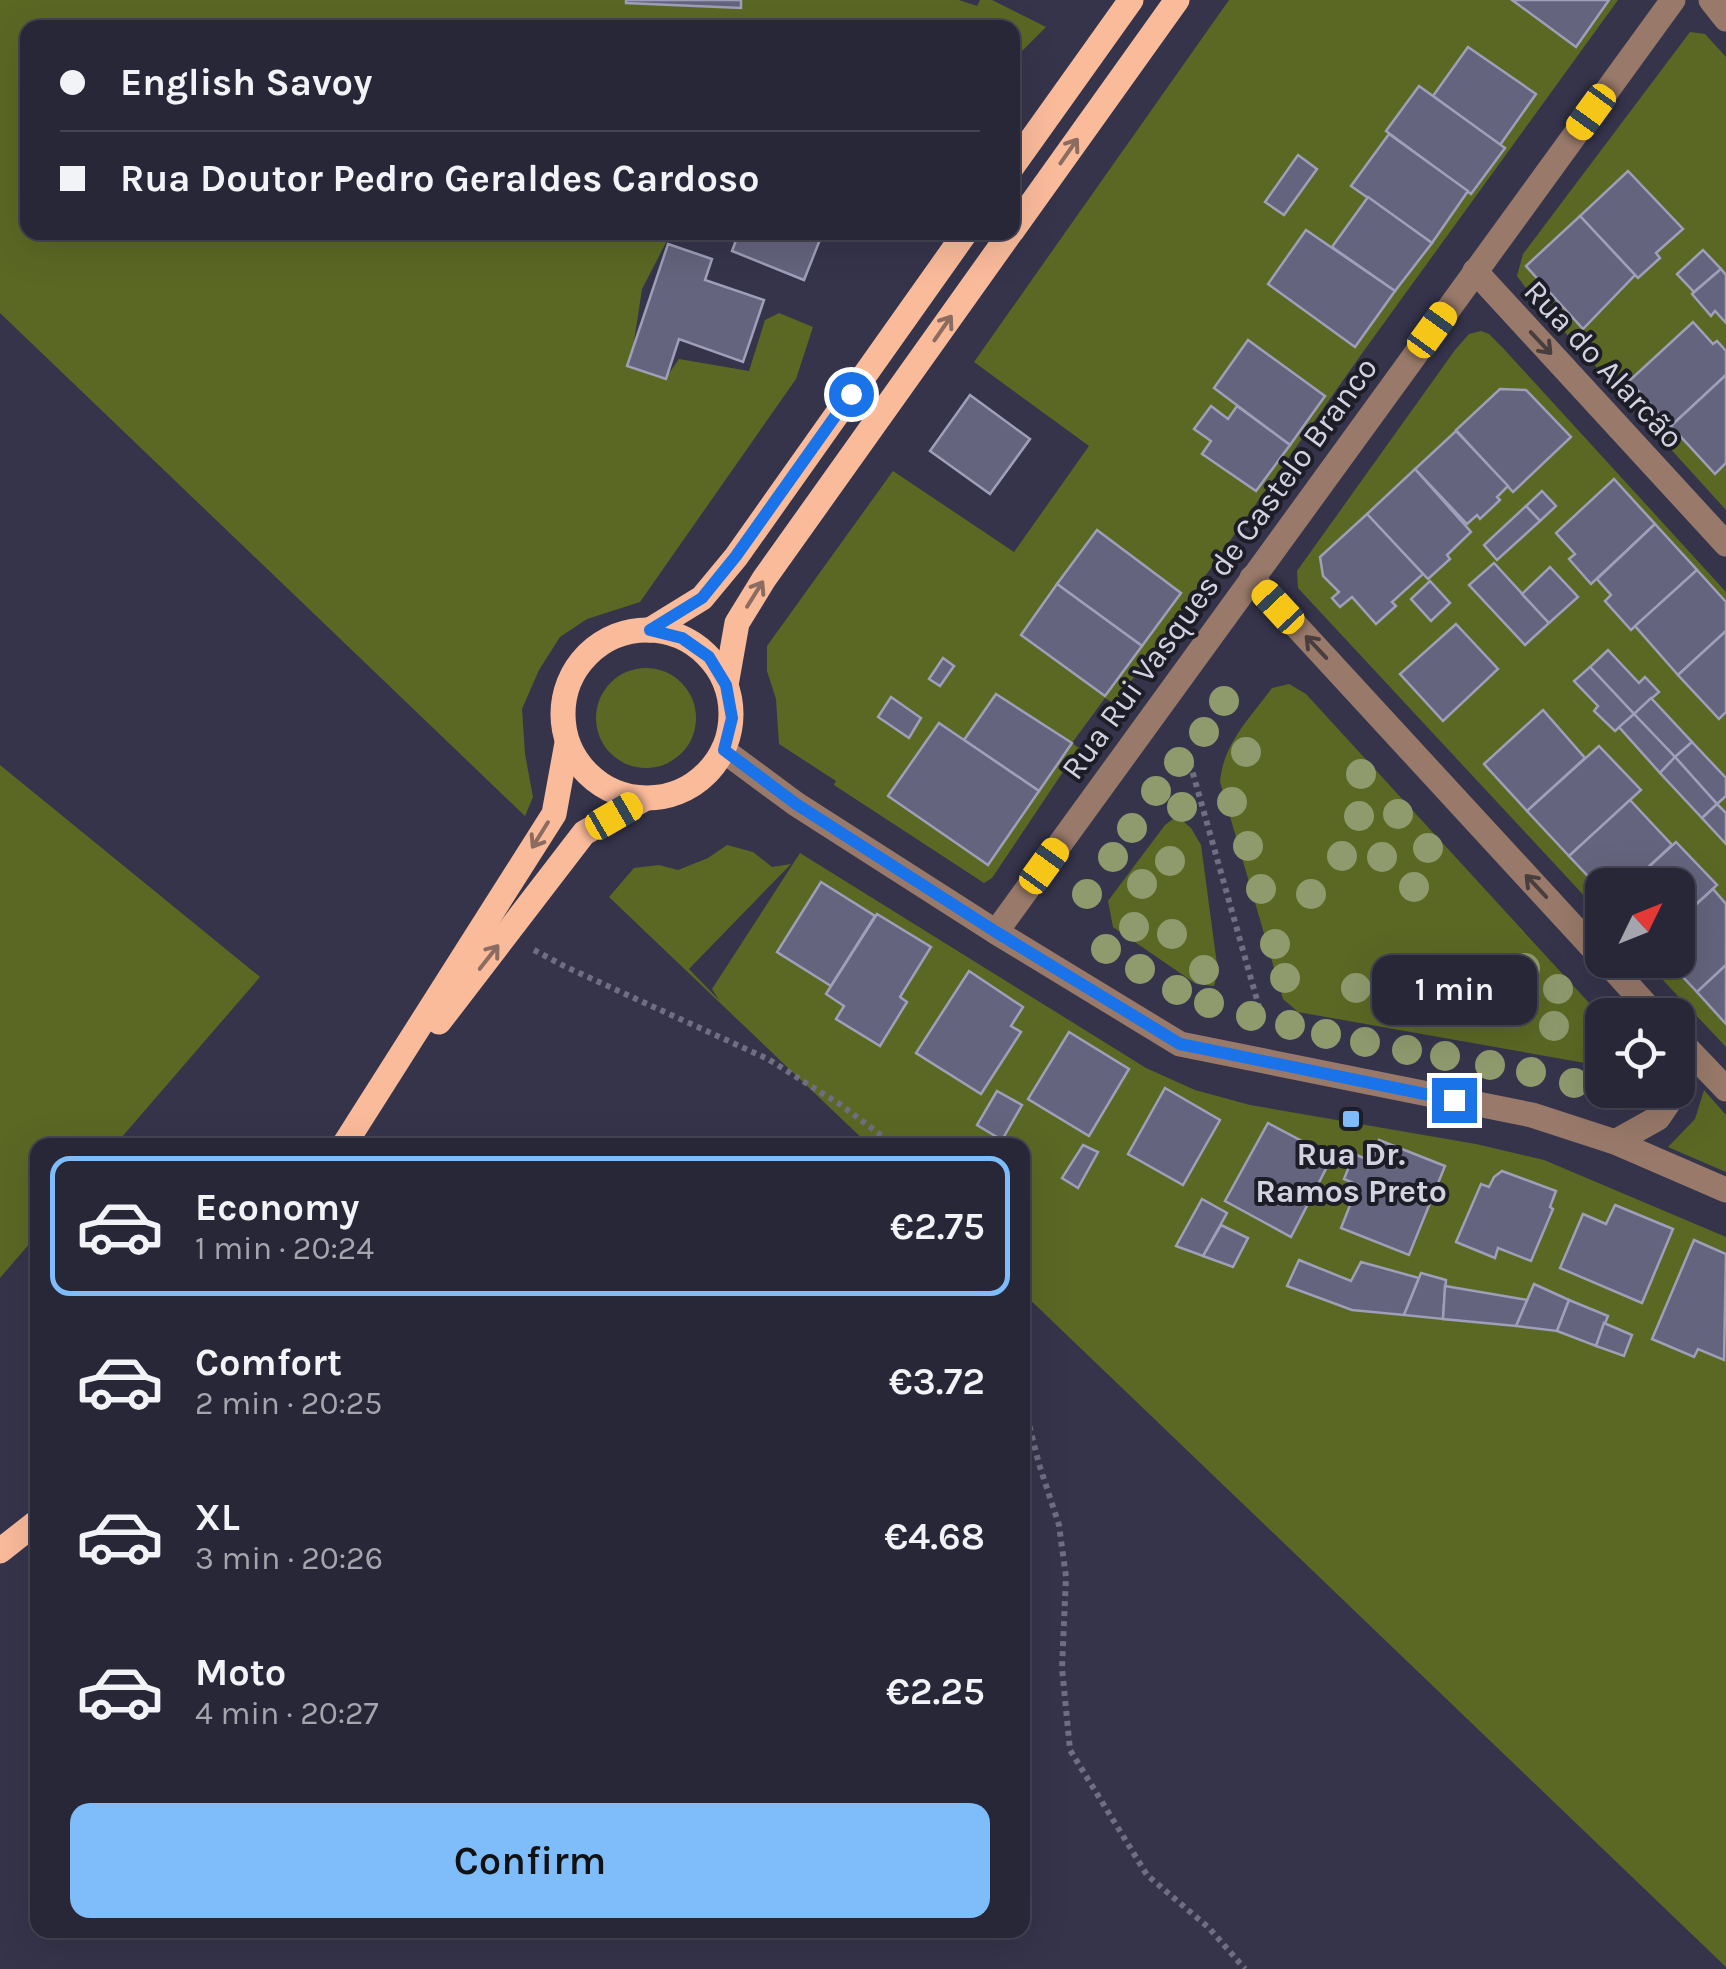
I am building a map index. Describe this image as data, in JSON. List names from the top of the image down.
{
  "streets": {
    "street": ["Rua do Alarcão", "Rua Rui Vasques de Castelo Branco"]
  },
  "crossings": [
    ["Rua do Alarcão", "Rua Rui Vasques de Castelo Branco"]
  ],
  "one_way": ["Rua do Alarcão"],
  "places": {
    "transit": ["Rua Dr. Ramos Preto"]
  },
  "north": "top right",
  "page": {
    "banner": ["English Savoy", "Rua Doutor Pedro Geraldes Cardoso"],
    "bubble": "1 min",
    "list": [
      {
        "name": "Economy",
        "note": "1 min · 20:24",
        "value": "€2.75"
      },
      {
        "name": "Comfort",
        "note": "2 min · 20:25",
        "value": "€3.72"
      },
      {
        "name": "XL",
        "note": "3 min · 20:26",
        "value": "€4.68"
      },
      {
        "name": "Moto",
        "note": "4 min · 20:27",
        "value": "€2.25"
      }
    ],
    "buttons": "Confirm"
  }
}
